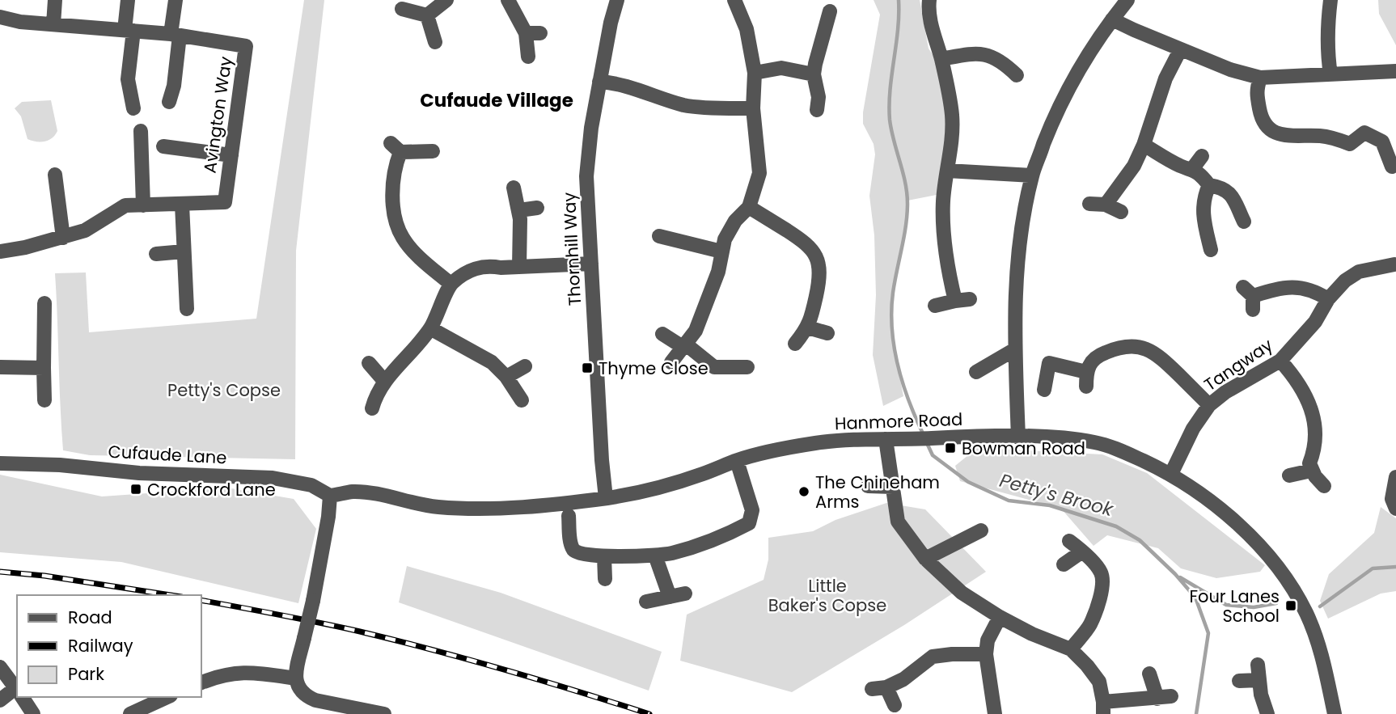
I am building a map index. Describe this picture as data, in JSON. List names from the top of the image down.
{
  "streets": {
    "street": [
      "Avington Way",
      "Thornhill Way",
      "Tangway",
      "Hanmore Road",
      "Cufaude Lane"
    ]
  },
  "crossings": [
    ["Thornhill Way", "Hanmore Road"],
    ["Tangway", "Hanmore Road"],
    ["Hanmore Road", "Cufaude Lane"]
  ],
  "districts": ["Cufaude Village"],
  "water": ["Petty's Brook"],
  "parks": ["Petty's Copse", "Little Baker's Copse"],
  "places": {
    "transit": [
      "Thyme Close",
      "Bowman Road",
      "Crockford Lane",
      "Four Lanes School"
    ],
    "other": ["The Chineham Arms"]
  },
  "legend": ["Road", "Railway", "Park"]
}
